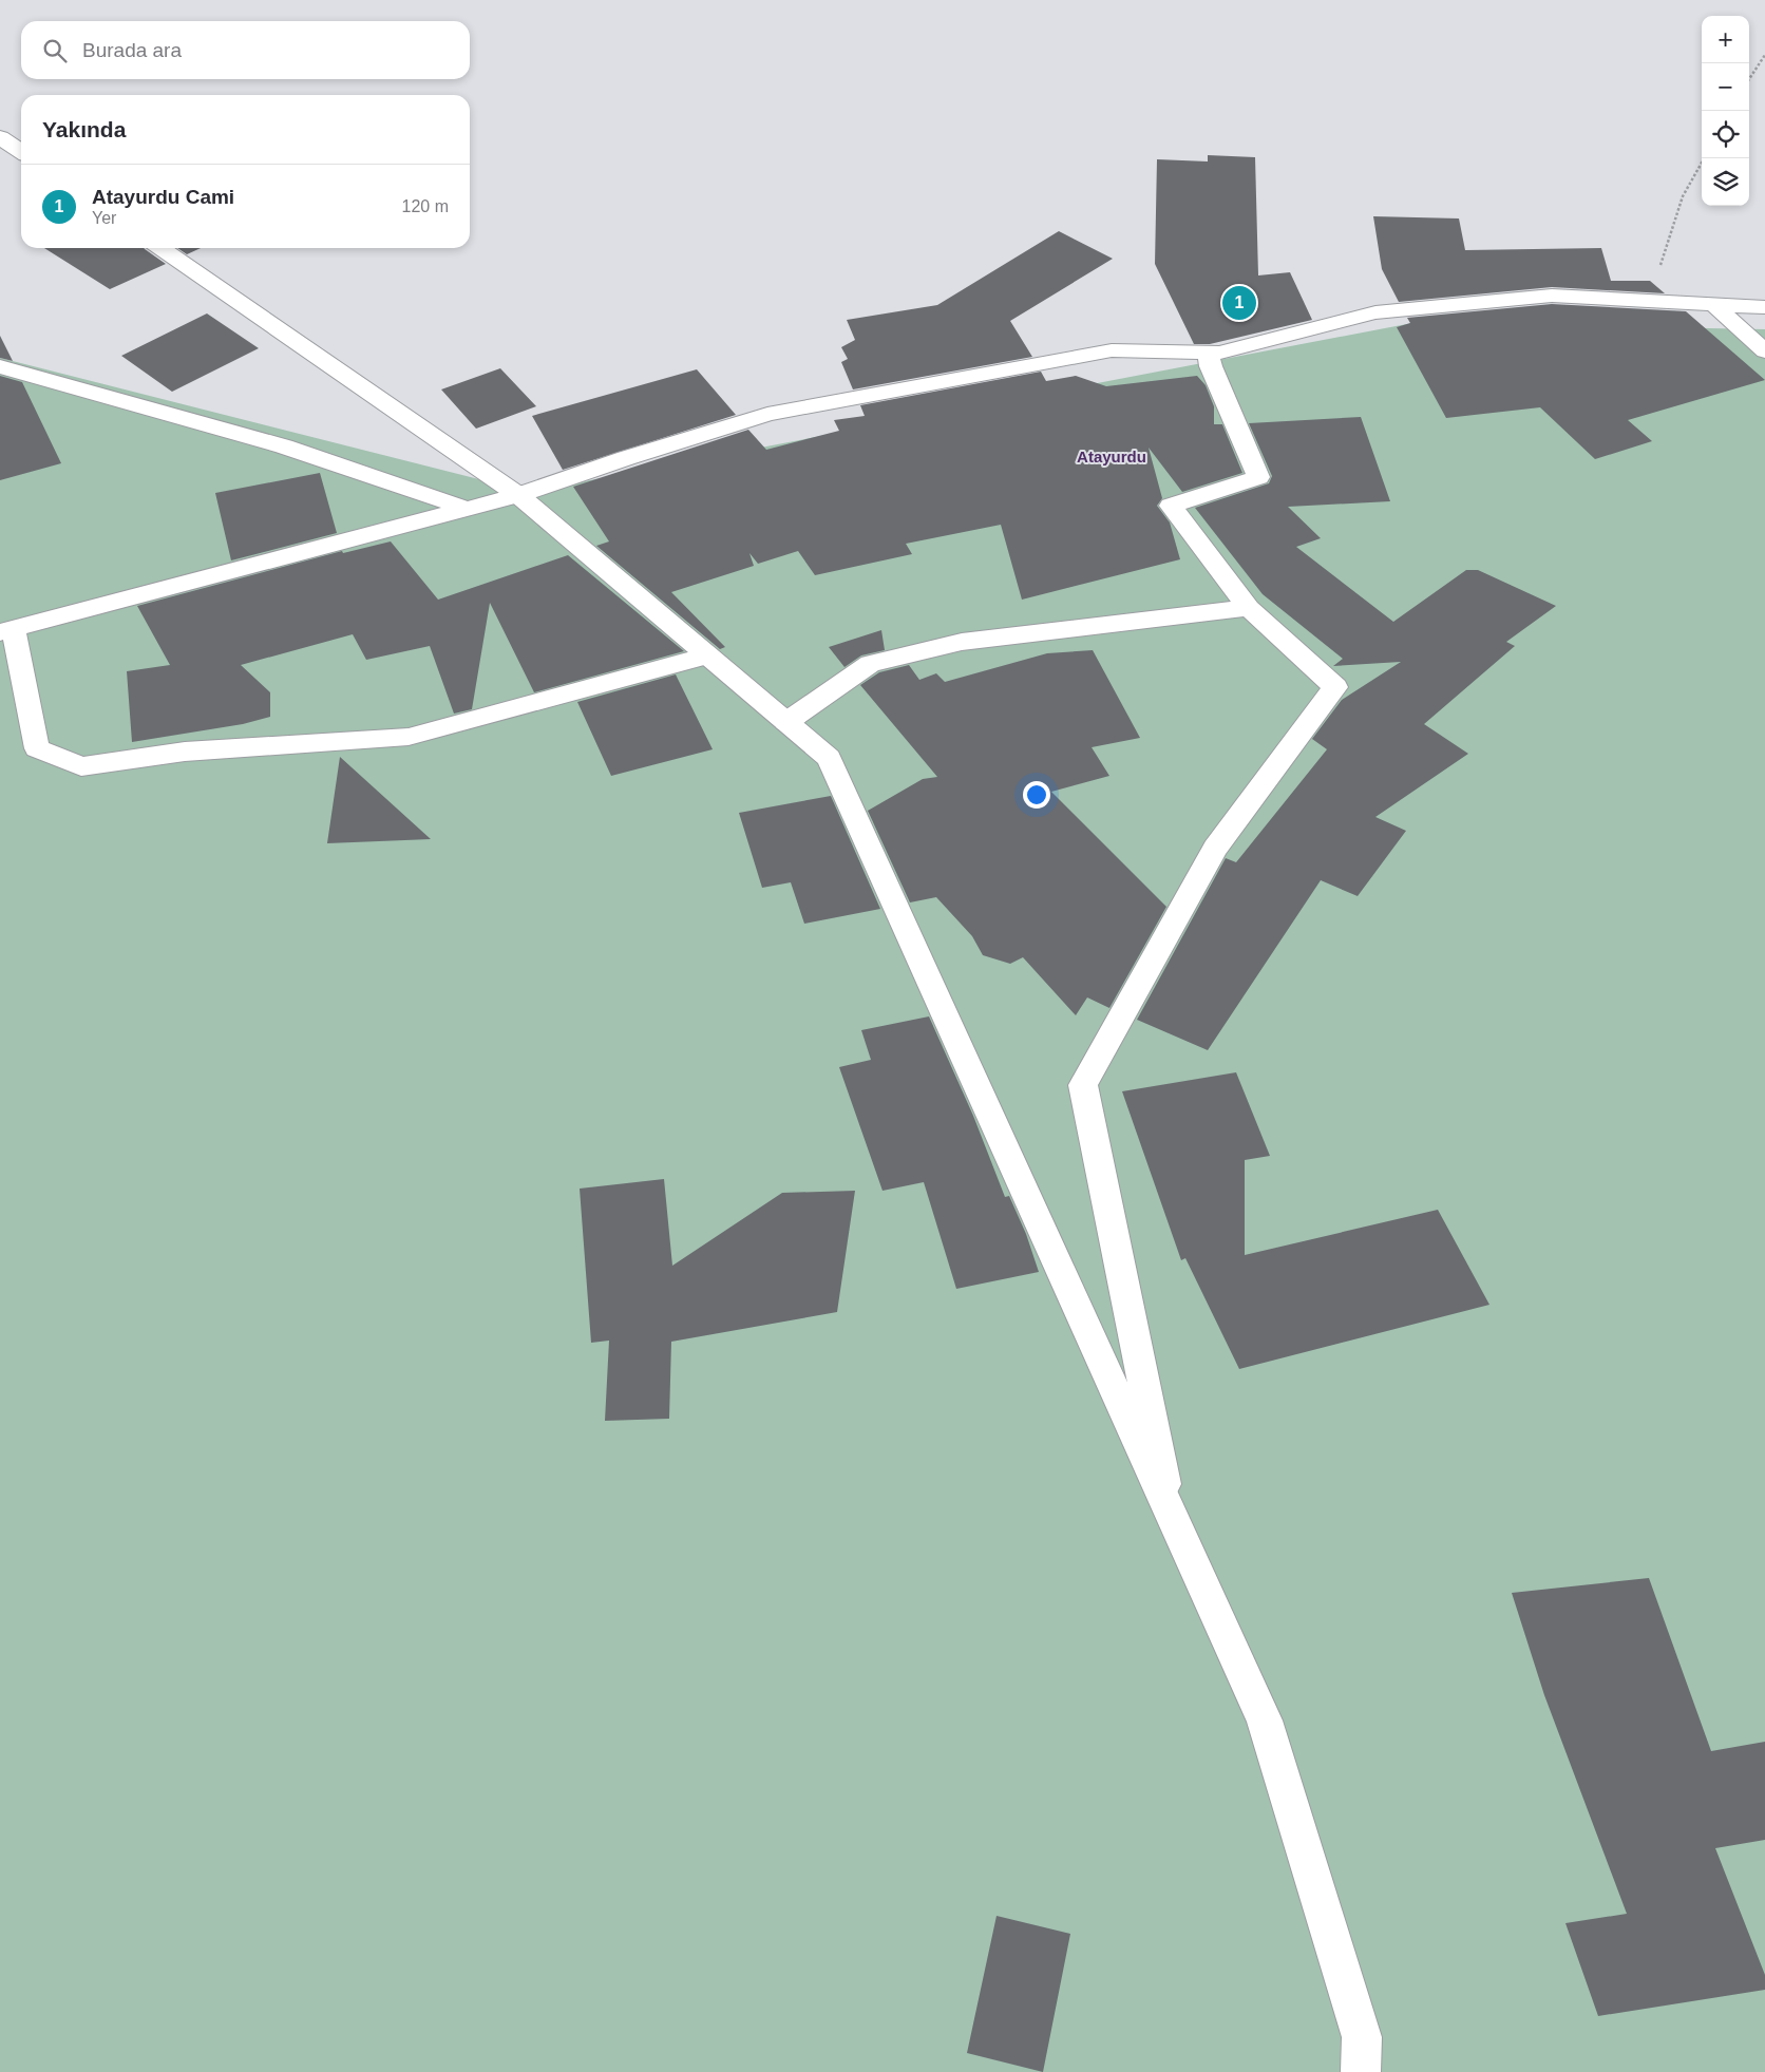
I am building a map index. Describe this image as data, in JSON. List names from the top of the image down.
{
  "districts": ["Atayurdu"],
  "page": {
    "map_buttons": ["+", "−"],
    "search": "Burada ara",
    "heading": "Yakında",
    "list": [
      {
        "mark": "1",
        "name": "Atayurdu Cami",
        "note": "Yer",
        "value": "120 m"
      }
    ],
    "pins": "1"
  }
}
